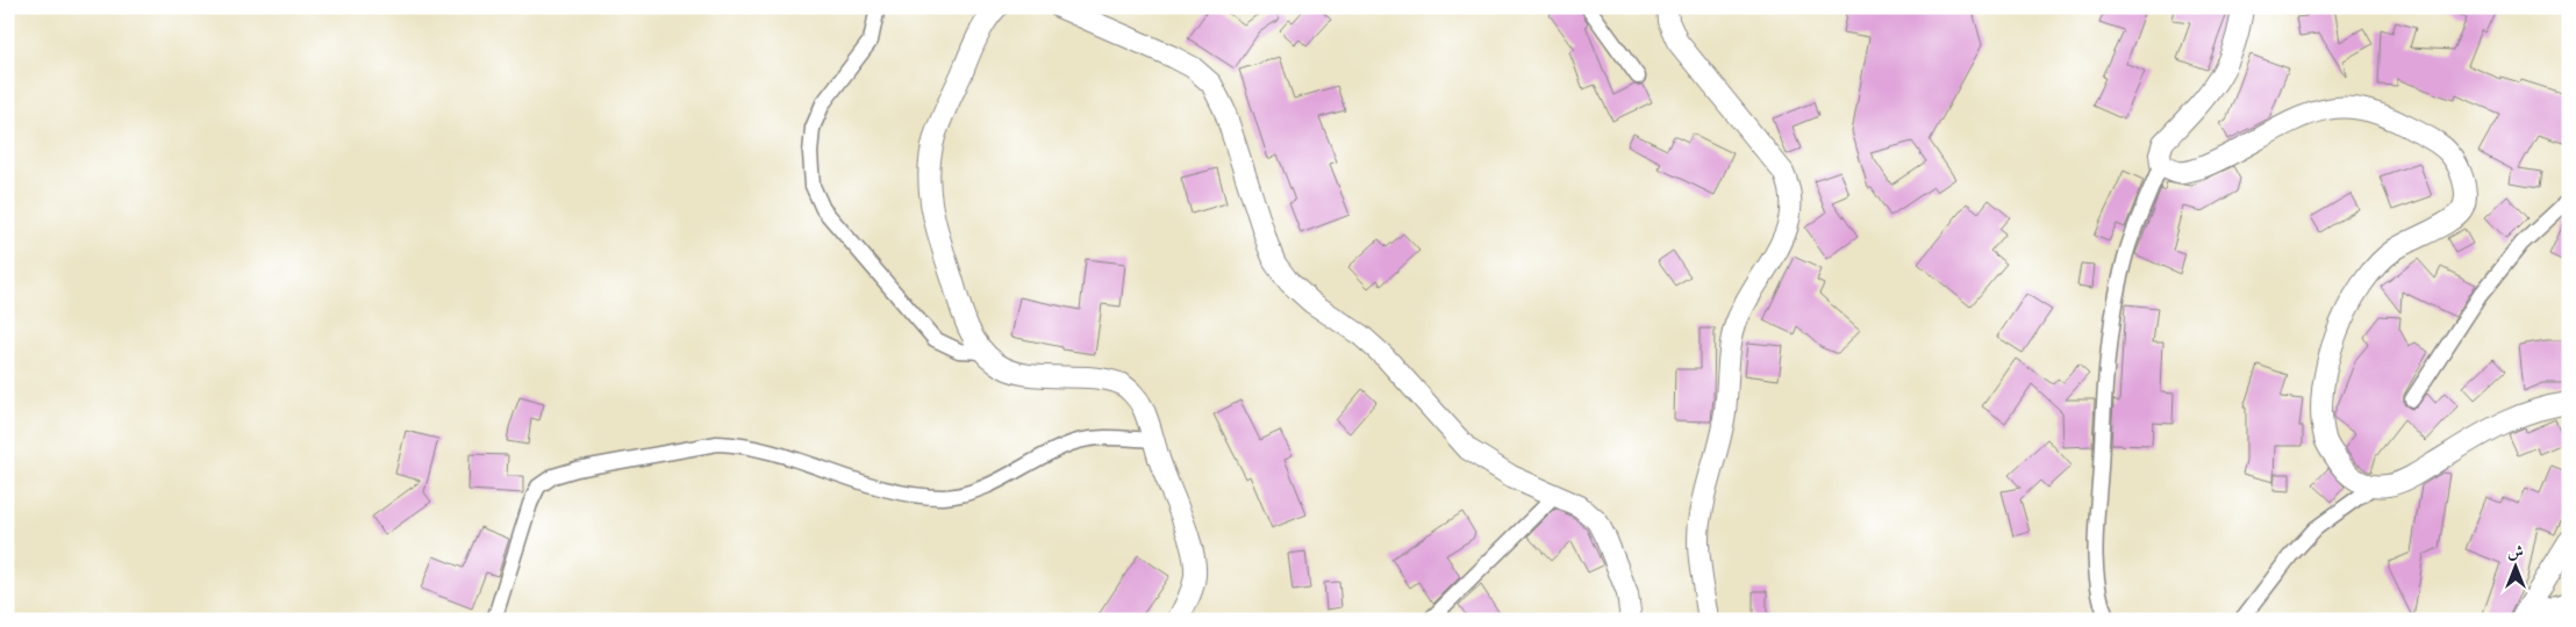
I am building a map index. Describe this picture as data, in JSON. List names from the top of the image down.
{
  "north": "top"
}
